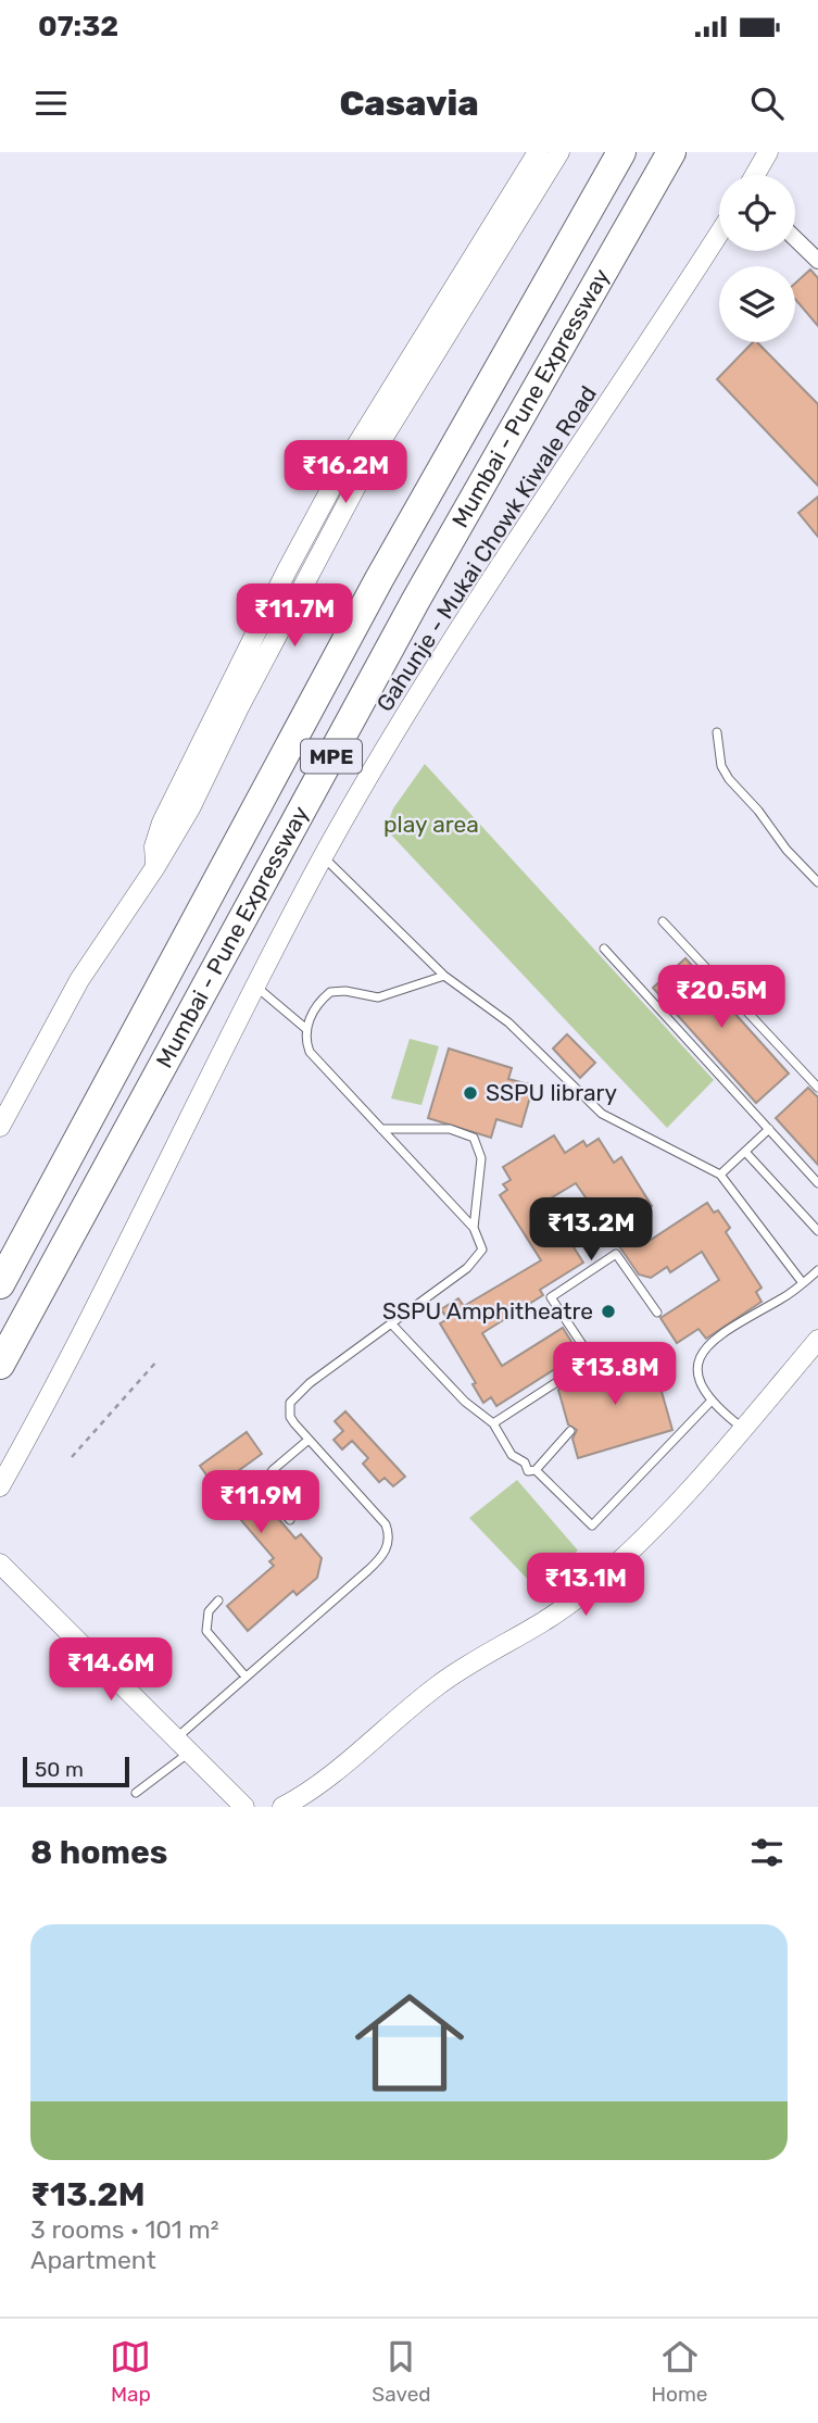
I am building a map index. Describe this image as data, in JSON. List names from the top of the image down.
{
  "streets": {
    "highway": ["Mumbai - Pune Expressway", "MPE"],
    "street": ["Gahunje - Mukai Chowk Kiwale Road"]
  },
  "parks": ["play area"],
  "places": ["SSPU library", "SSPU Amphitheatre"],
  "scale_bar": "50 m",
  "page": {
    "status": "07:32",
    "header": "Casavia",
    "price": [
      "₹16.2M",
      "₹11.7M",
      "₹20.5M",
      "₹13.2M",
      "₹13.8M",
      "₹11.9M",
      "₹13.1M",
      "₹14.6M"
    ],
    "scale": "50 m",
    "heading": "8 homes",
    "list": [
      {
        "name": "₹13.2M",
        "note": "3 rooms · 101 m² · Apartment"
      }
    ],
    "tabs": ["Map", "Saved", "Home"]
  }
}
